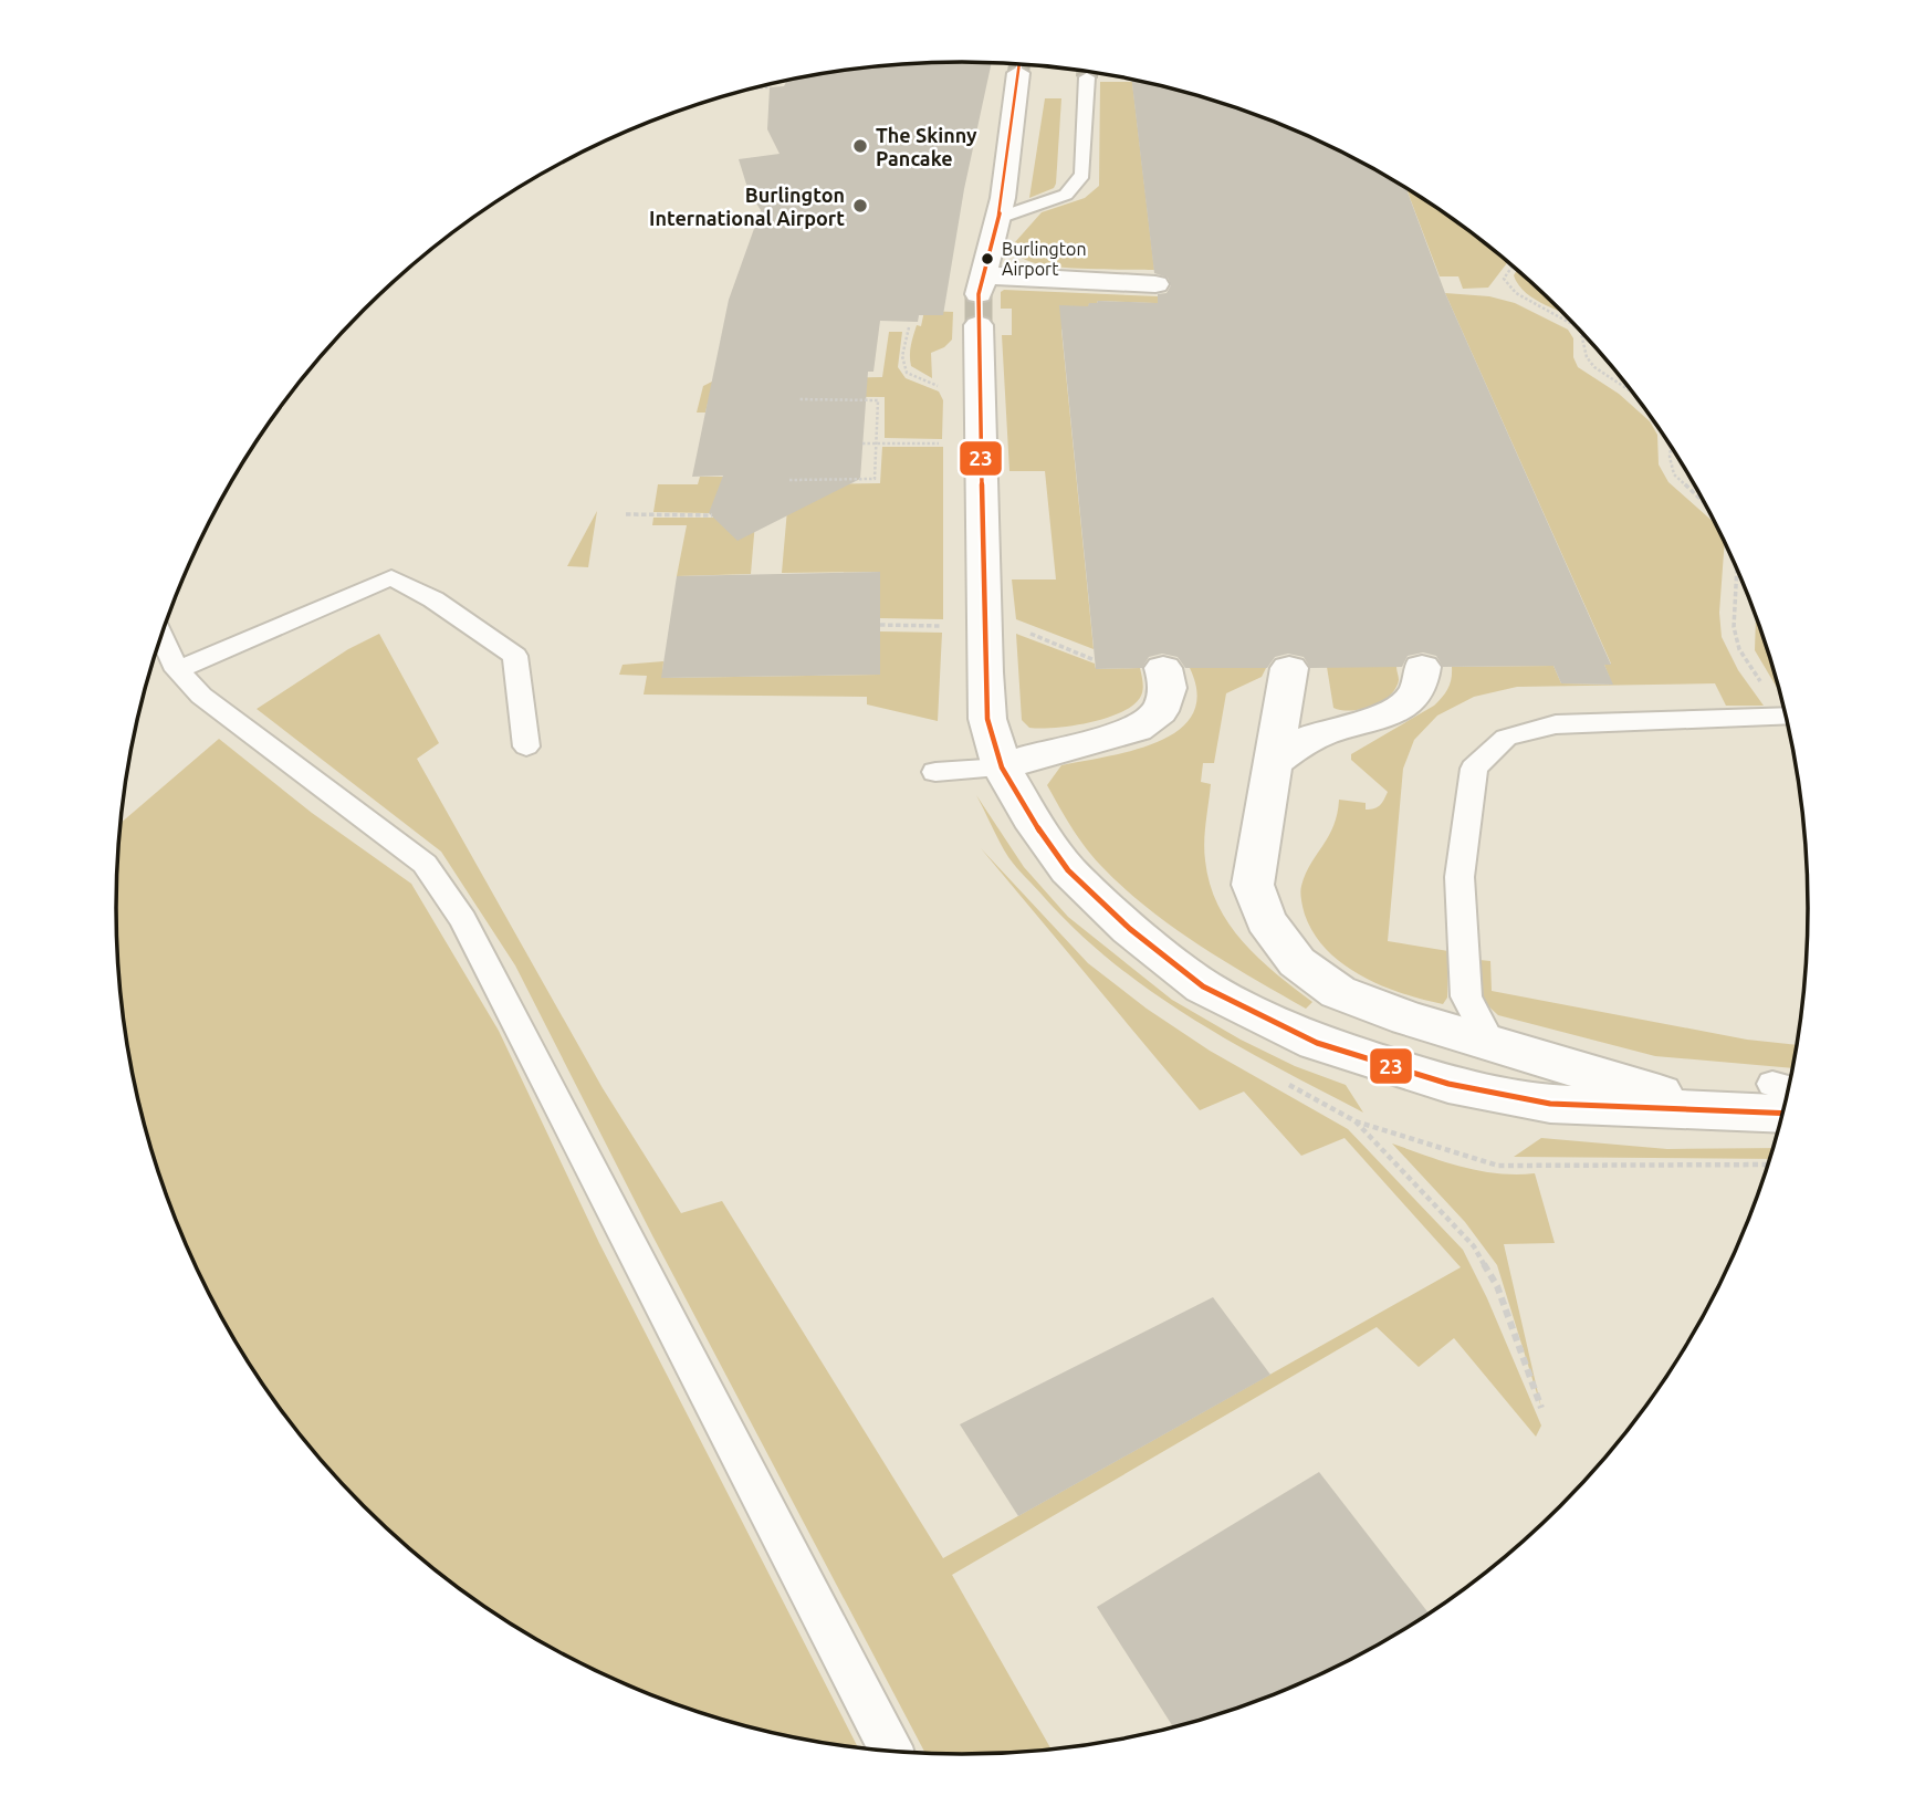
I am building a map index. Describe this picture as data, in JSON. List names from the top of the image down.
{
  "places": ["The Skinny Pancake", "Burlington International Airport", "Burlington Airport"],
  "lines": ["transit line 23"]
}
